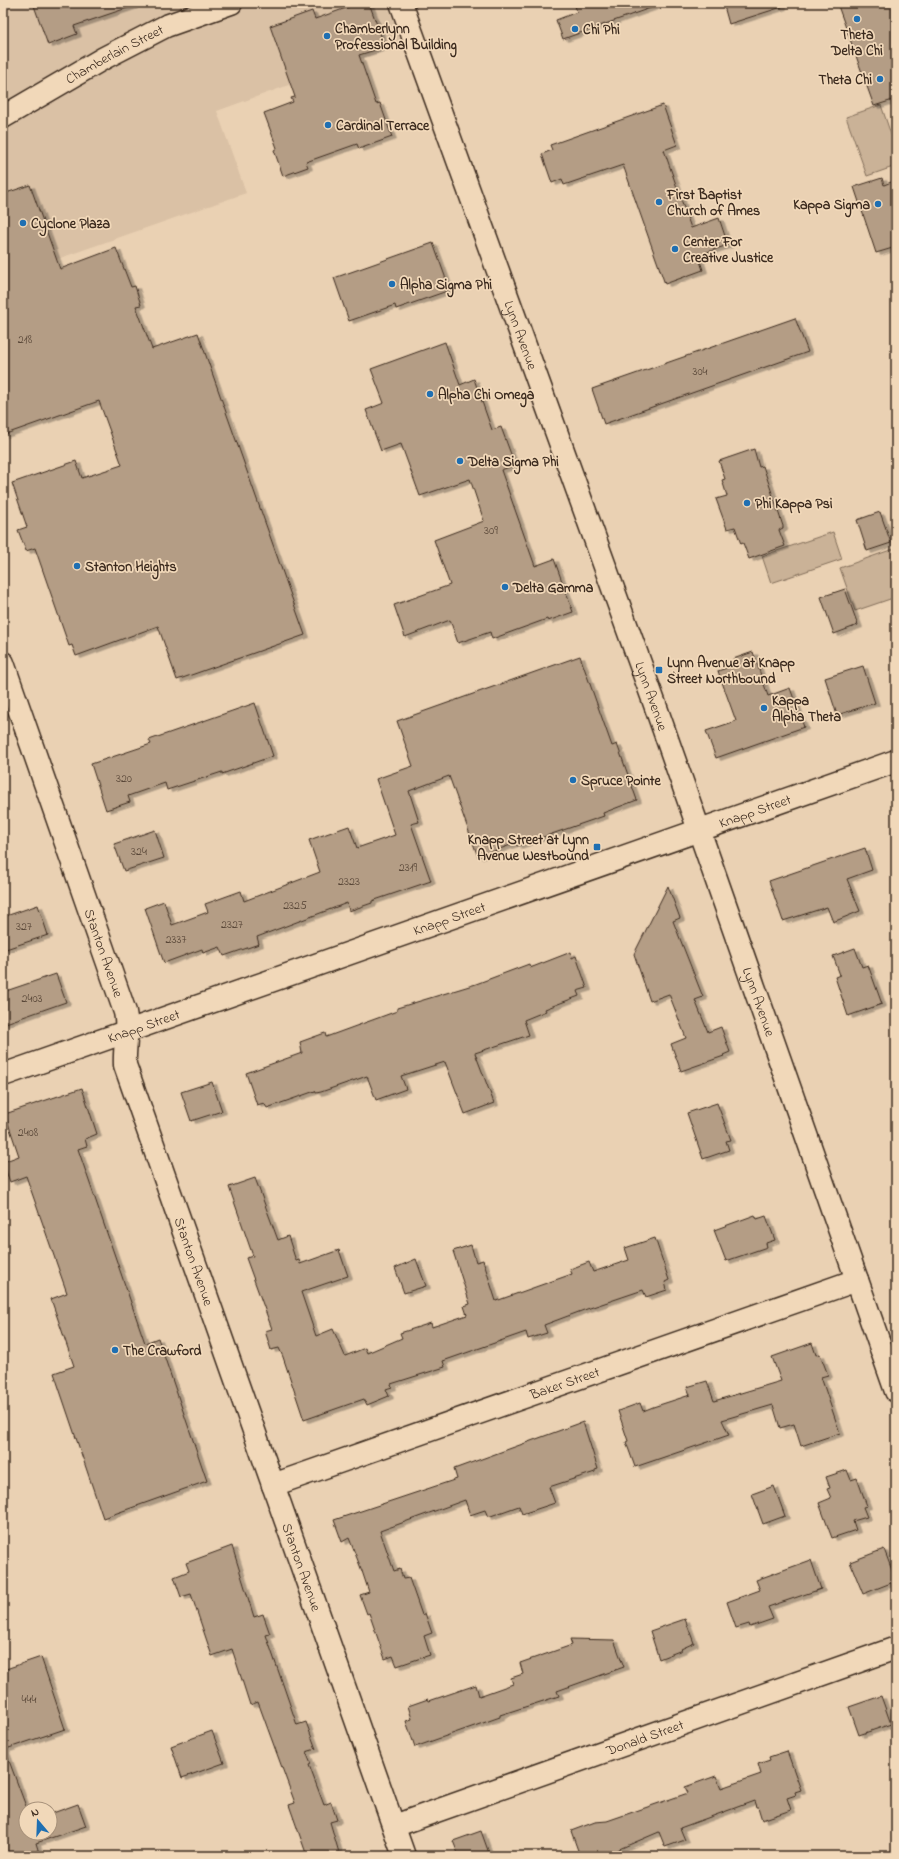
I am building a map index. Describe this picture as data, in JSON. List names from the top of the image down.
{
  "streets": {
    "street": [
      "Chamberlain Street",
      "Lynn Avenue",
      "Knapp Street",
      "Stanton Avenue",
      "Baker Street",
      "Donald Street"
    ]
  },
  "crossings": [
    ["Lynn Avenue", "Knapp Street"],
    ["Lynn Avenue", "Baker Street"],
    ["Knapp Street", "Stanton Avenue"],
    ["Stanton Avenue", "Baker Street"],
    ["Stanton Avenue", "Donald Street"]
  ],
  "places": {
    "other": [
      "Theta Delta Chi",
      "Chi Phi",
      "Chamberlynn Professional Building",
      "Theta Chi",
      "Cardinal Terrace",
      "First Baptist Church of Ames",
      "Kappa Sigma",
      "Cyclone Plaza",
      "Center For Creative Justice",
      "Alpha Sigma Phi",
      "Alpha Chi Omega",
      "Delta Sigma Phi",
      "Phi Kappa Psi",
      "Stanton Heights",
      "Delta Gamma",
      "Kappa Alpha Theta",
      "Spruce Pointe",
      "The Crawford"
    ],
    "transit": ["Lynn Avenue at Knapp Street Northbound", "Knapp Street at Lynn Avenue Westbound"]
  },
  "house_numbers": [
    "218",
    "304",
    "309",
    "320",
    "324",
    "2319",
    "2323",
    "2325",
    "2327",
    "327",
    "2337",
    "2403",
    "2408",
    "444"
  ],
  "north": "top"
}
